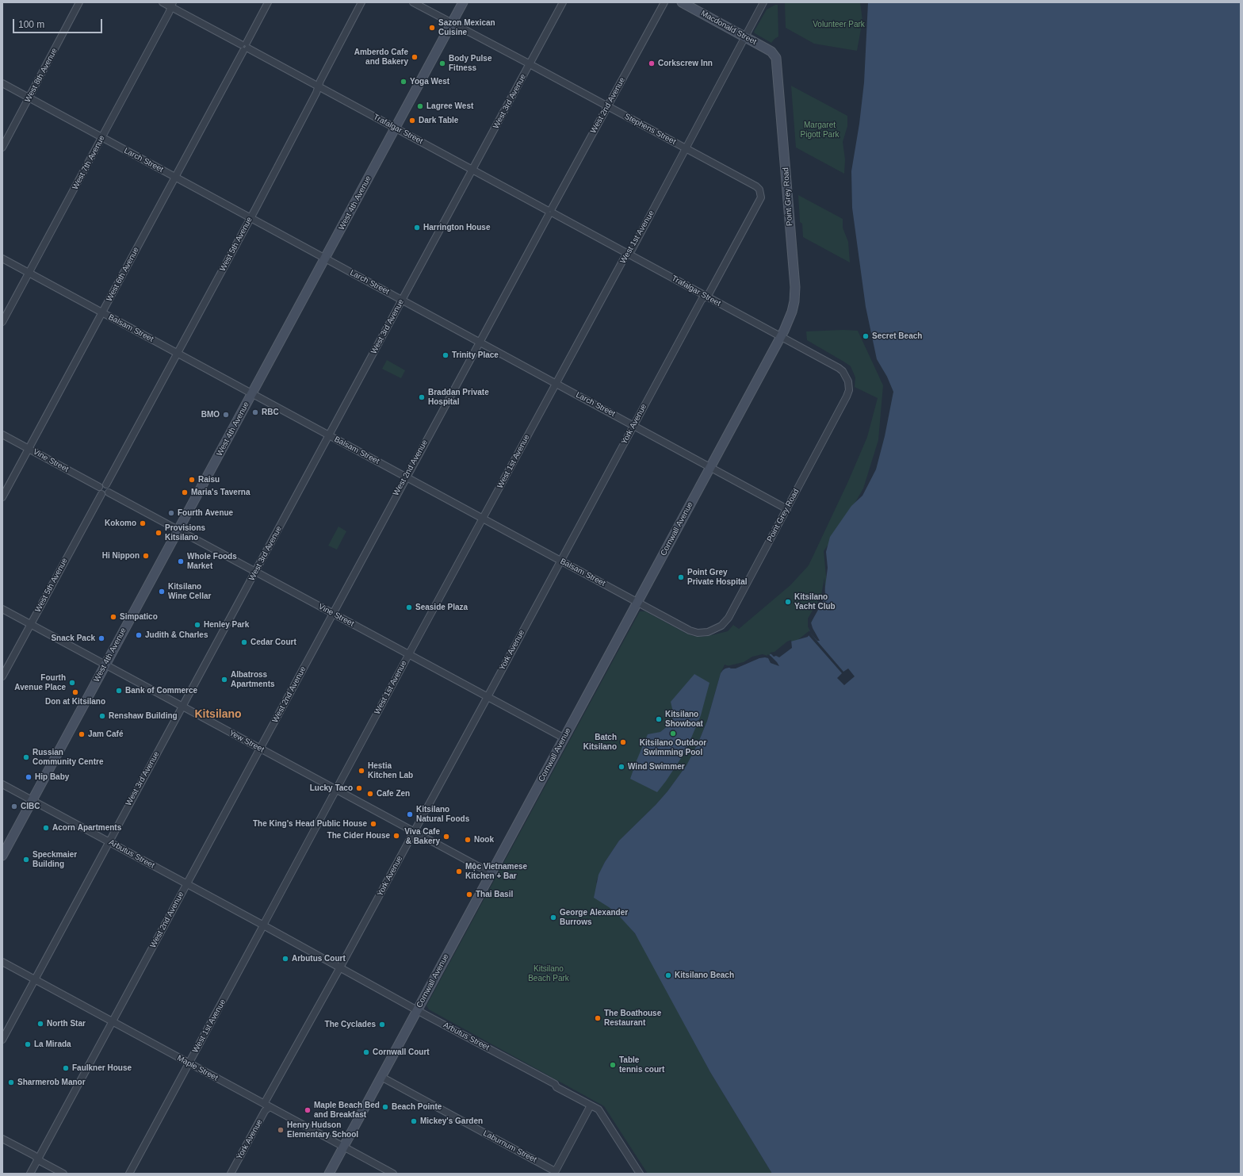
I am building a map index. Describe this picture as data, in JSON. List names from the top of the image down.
{
  "streets": {
    "main road": [
      "Macdonald Street",
      "Point Grey Road",
      "West 4th Avenue",
      "Cornwall Avenue"
    ],
    "street": [
      "West 8th Avenue",
      "West 3rd Avenue",
      "West 2nd Avenue",
      "Trafalgar Street",
      "Stephens Street",
      "Larch Street",
      "West 7th Avenue",
      "West 1st Avenue",
      "West 5th Avenue",
      "West 6th Avenue",
      "Balsam Street",
      "York Avenue",
      "Vine Street",
      "Yew Street",
      "Arbutus Street",
      "Maple Street",
      "Laburnum Street"
    ]
  },
  "crossings": [
    ["Macdonald Street", "Point Grey Road"],
    ["Macdonald Street", "West 1st Avenue"],
    ["West 8th Avenue", "Larch Street"],
    ["West 3rd Avenue", "Trafalgar Street"],
    ["West 3rd Avenue", "Stephens Street"],
    ["West 3rd Avenue", "Larch Street"],
    ["West 3rd Avenue", "Balsam Street"],
    ["West 3rd Avenue", "Vine Street"],
    ["West 3rd Avenue", "Yew Street"],
    ["West 3rd Avenue", "Arbutus Street"],
    ["West 3rd Avenue", "Maple Street"],
    ["West 2nd Avenue", "Trafalgar Street"],
    ["West 2nd Avenue", "Stephens Street"],
    ["West 2nd Avenue", "Larch Street"],
    ["West 2nd Avenue", "Balsam Street"],
    ["West 2nd Avenue", "Vine Street"],
    ["West 2nd Avenue", "Yew Street"],
    ["West 2nd Avenue", "Arbutus Street"],
    ["West 2nd Avenue", "Maple Street"],
    ["Trafalgar Street", "West 7th Avenue"],
    ["Trafalgar Street", "Point Grey Road"],
    ["Trafalgar Street", "West 4th Avenue"],
    ["Trafalgar Street", "West 1st Avenue"],
    ["Trafalgar Street", "West 5th Avenue"],
    ["Trafalgar Street", "West 6th Avenue"],
    ["Trafalgar Street", "York Avenue"],
    ["Trafalgar Street", "Cornwall Avenue"],
    ["Stephens Street", "West 4th Avenue"],
    ["Stephens Street", "West 1st Avenue"],
    ["Stephens Street", "York Avenue"],
    ["Larch Street", "West 7th Avenue"],
    ["Larch Street", "Point Grey Road"],
    ["Larch Street", "West 4th Avenue"],
    ["Larch Street", "West 1st Avenue"],
    ["Larch Street", "West 5th Avenue"],
    ["Larch Street", "West 6th Avenue"],
    ["Larch Street", "York Avenue"],
    ["Larch Street", "Cornwall Avenue"],
    ["West 7th Avenue", "Balsam Street"],
    ["Point Grey Road", "Balsam Street"],
    ["Point Grey Road", "Cornwall Avenue"],
    ["West 4th Avenue", "Balsam Street"],
    ["West 4th Avenue", "Vine Street"],
    ["West 4th Avenue", "Yew Street"],
    ["West 4th Avenue", "Arbutus Street"],
    ["West 1st Avenue", "Balsam Street"],
    ["West 1st Avenue", "Vine Street"],
    ["West 1st Avenue", "Yew Street"],
    ["West 1st Avenue", "Arbutus Street"],
    ["West 1st Avenue", "Maple Street"],
    ["West 5th Avenue", "Balsam Street"],
    ["West 5th Avenue", "Vine Street"],
    ["West 5th Avenue", "Yew Street"],
    ["West 6th Avenue", "Balsam Street"],
    ["West 6th Avenue", "Vine Street"],
    ["Balsam Street", "York Avenue"],
    ["Balsam Street", "Cornwall Avenue"],
    ["York Avenue", "Vine Street"],
    ["York Avenue", "Yew Street"],
    ["York Avenue", "Arbutus Street"],
    ["York Avenue", "Maple Street"],
    ["Vine Street", "Cornwall Avenue"],
    ["Cornwall Avenue", "Yew Street"],
    ["Cornwall Avenue", "Arbutus Street"],
    ["Cornwall Avenue", "Maple Street"],
    ["Cornwall Avenue", "Laburnum Street"]
  ],
  "districts": ["Kitsilano"],
  "parks": ["Volunteer Park", "Margaret Pigott Park", "Kitsilano Beach Park"],
  "places": [
    "Sazon Mexican Cuisine",
    "Amberdo Cafe and Bakery",
    "Body Pulse Fitness",
    "Corkscrew Inn",
    "Yoga West",
    "Lagree West",
    "Dark Table",
    "Harrington House",
    "Secret Beach",
    "Trinity Place",
    "Braddan Private Hospital",
    "RBC",
    "BMO",
    "Raisu",
    "Maria's Taverna",
    "Fourth Avenue",
    "Kokomo",
    "Provisions Kitsilano",
    "Hi Nippon",
    "Whole Foods Market",
    "Point Grey Private Hospital",
    "Kitsilano Wine Cellar",
    "Kitsilano Yacht Club",
    "Seaside Plaza",
    "Simpatico",
    "Henley Park",
    "Judith & Charles",
    "Snack Pack",
    "Cedar Court",
    "Albatross Apartments",
    "Fourth Avenue Place",
    "Bank of Commerce",
    "Don at Kitsilano",
    "Renshaw Building",
    "Kitsilano Showboat",
    "Kitsilano Outdoor Swimming Pool",
    "Jam Café",
    "Batch Kitsilano",
    "Russian Community Centre",
    "Wind Swimmer",
    "Hestia Kitchen Lab",
    "Hip Baby",
    "Lucky Taco",
    "Cafe Zen",
    "CIBC",
    "Kitsilano Natural Foods",
    "The King's Head Public House",
    "Acorn Apartments",
    "The Cider House",
    "Viva Cafe & Bakery",
    "Nook",
    "Speckmaier Building",
    "Mộc Vietnamese Kitchen + Bar",
    "Thai Basil",
    "George Alexander Burrows",
    "Arbutus Court",
    "Kitsilano Beach",
    "The Boathouse Restaurant",
    "North Star",
    "The Cyclades",
    "La Mirada",
    "Cornwall Court",
    "Table tennis court",
    "Faulkner House",
    "Sharmerob Manor",
    "Beach Pointe",
    "Maple Beach Bed and Breakfast",
    "Mickey's Garden",
    "Henry Hudson Elementary School"
  ],
  "scale_bar": "100 m"
}
